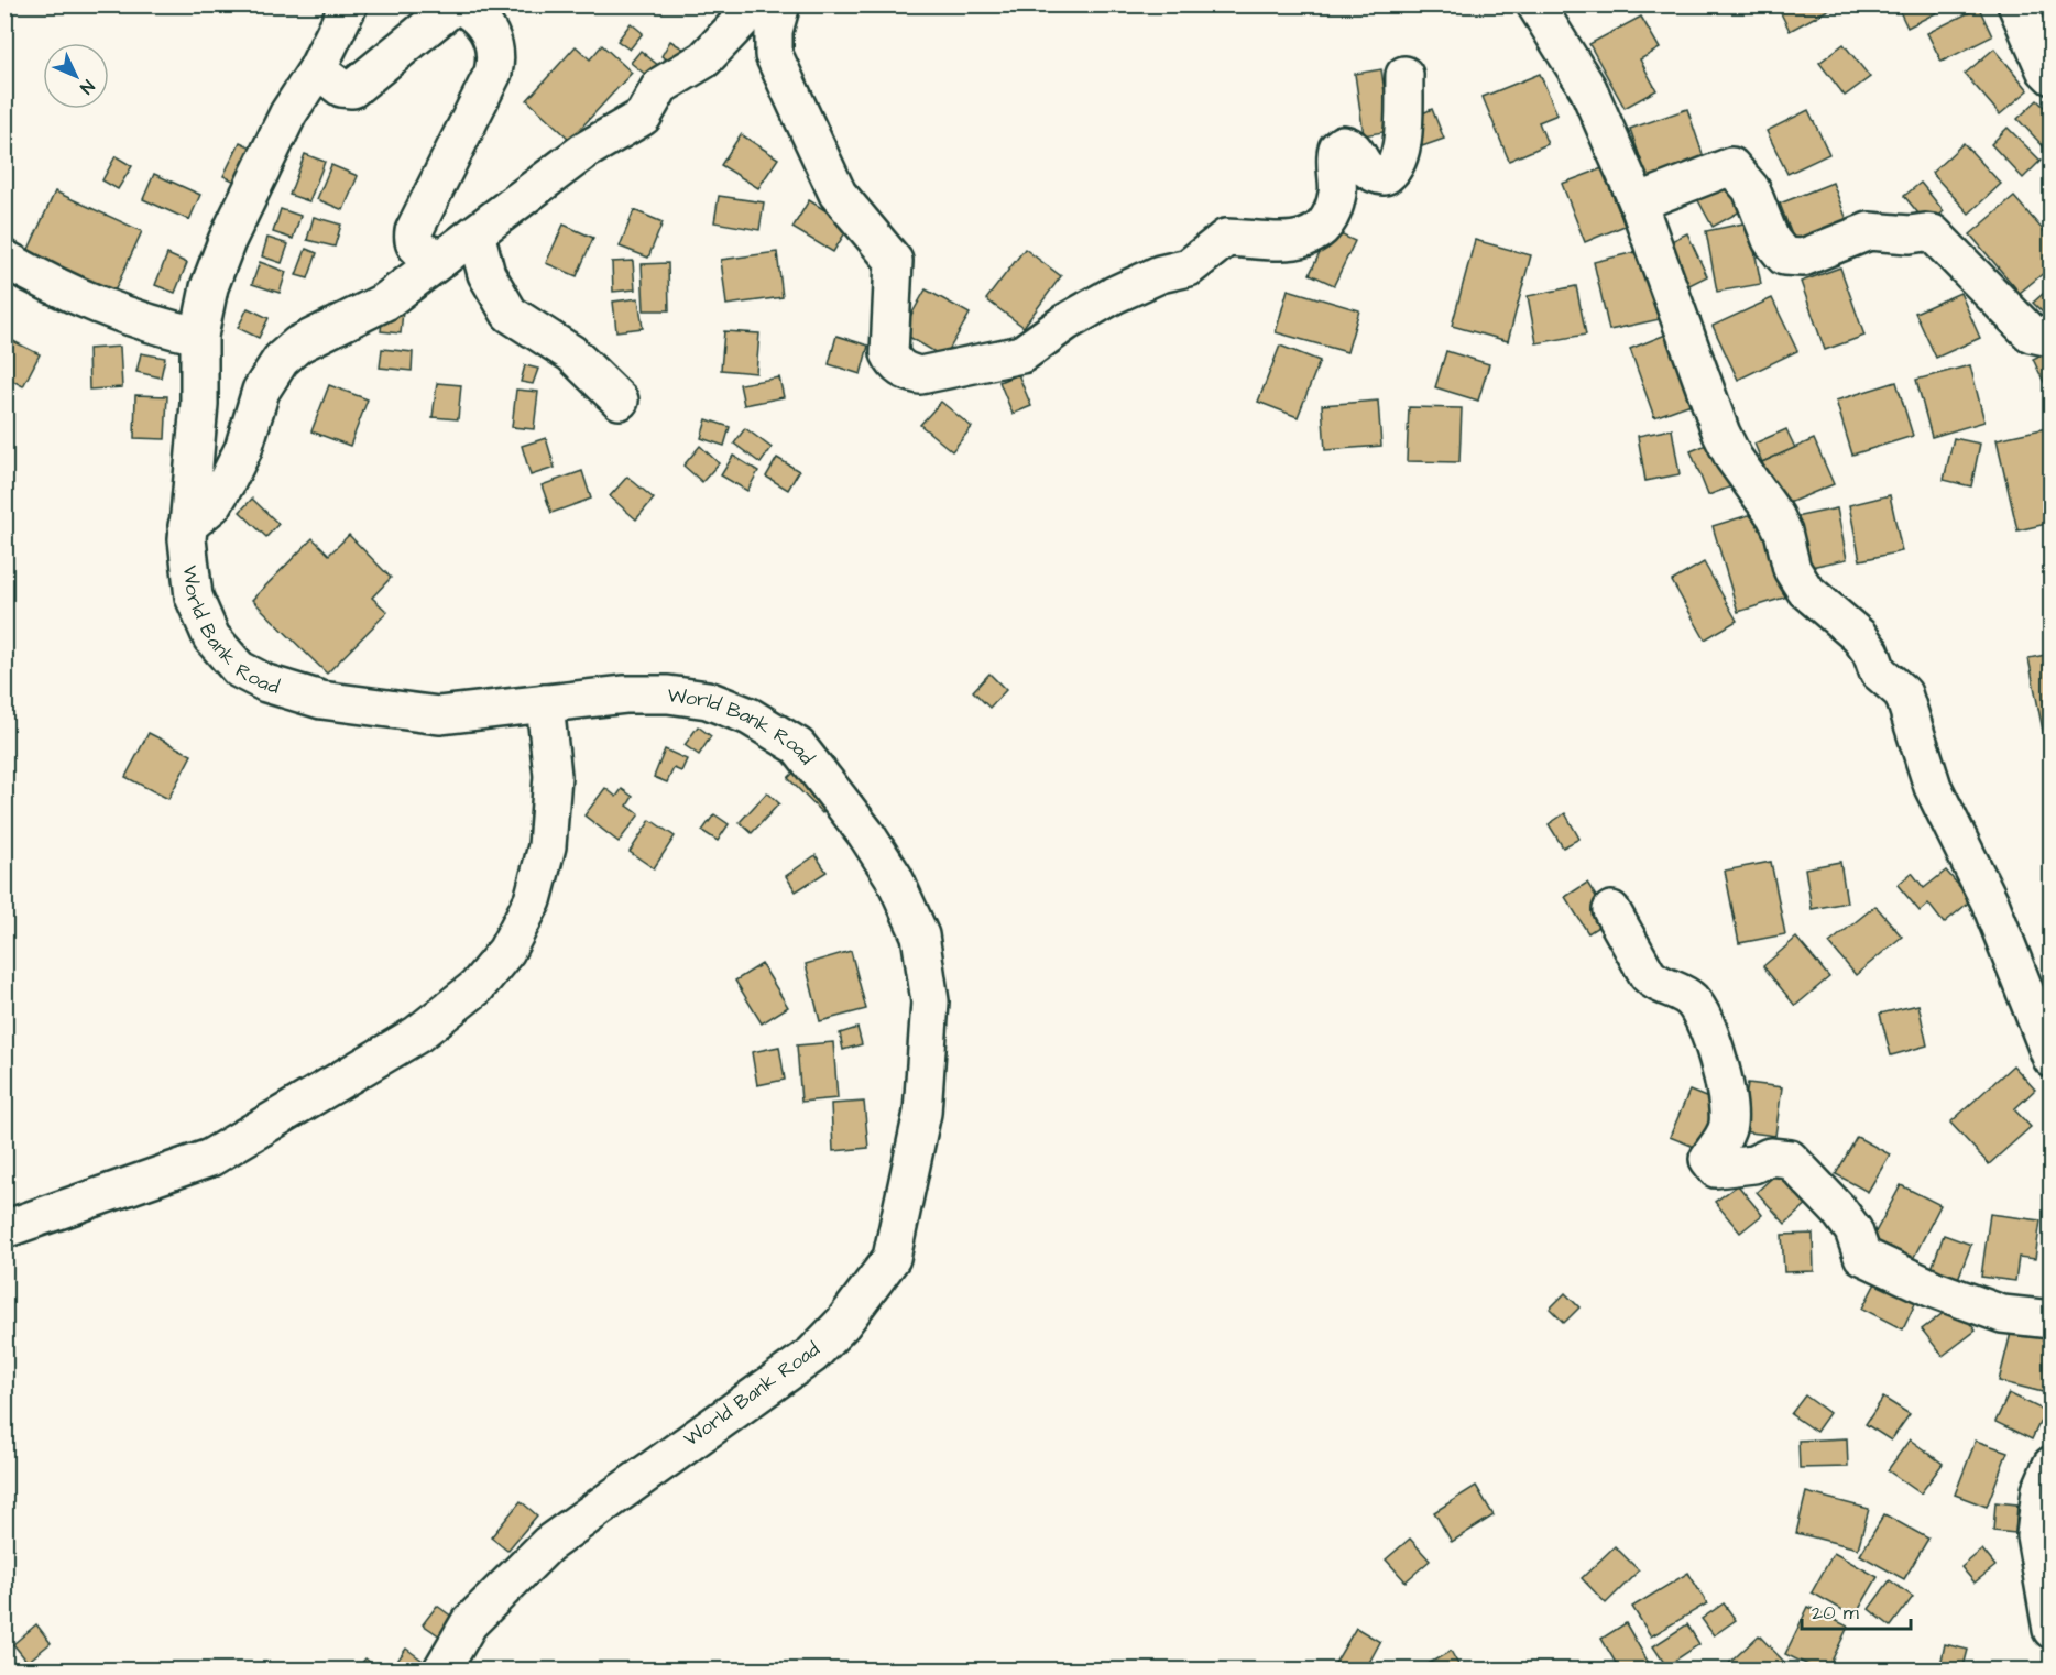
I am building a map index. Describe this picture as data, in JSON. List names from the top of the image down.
{
  "streets": {
    "street": ["World Bank Road"]
  },
  "scale_bar": "20 m",
  "north": "bottom right"
}
